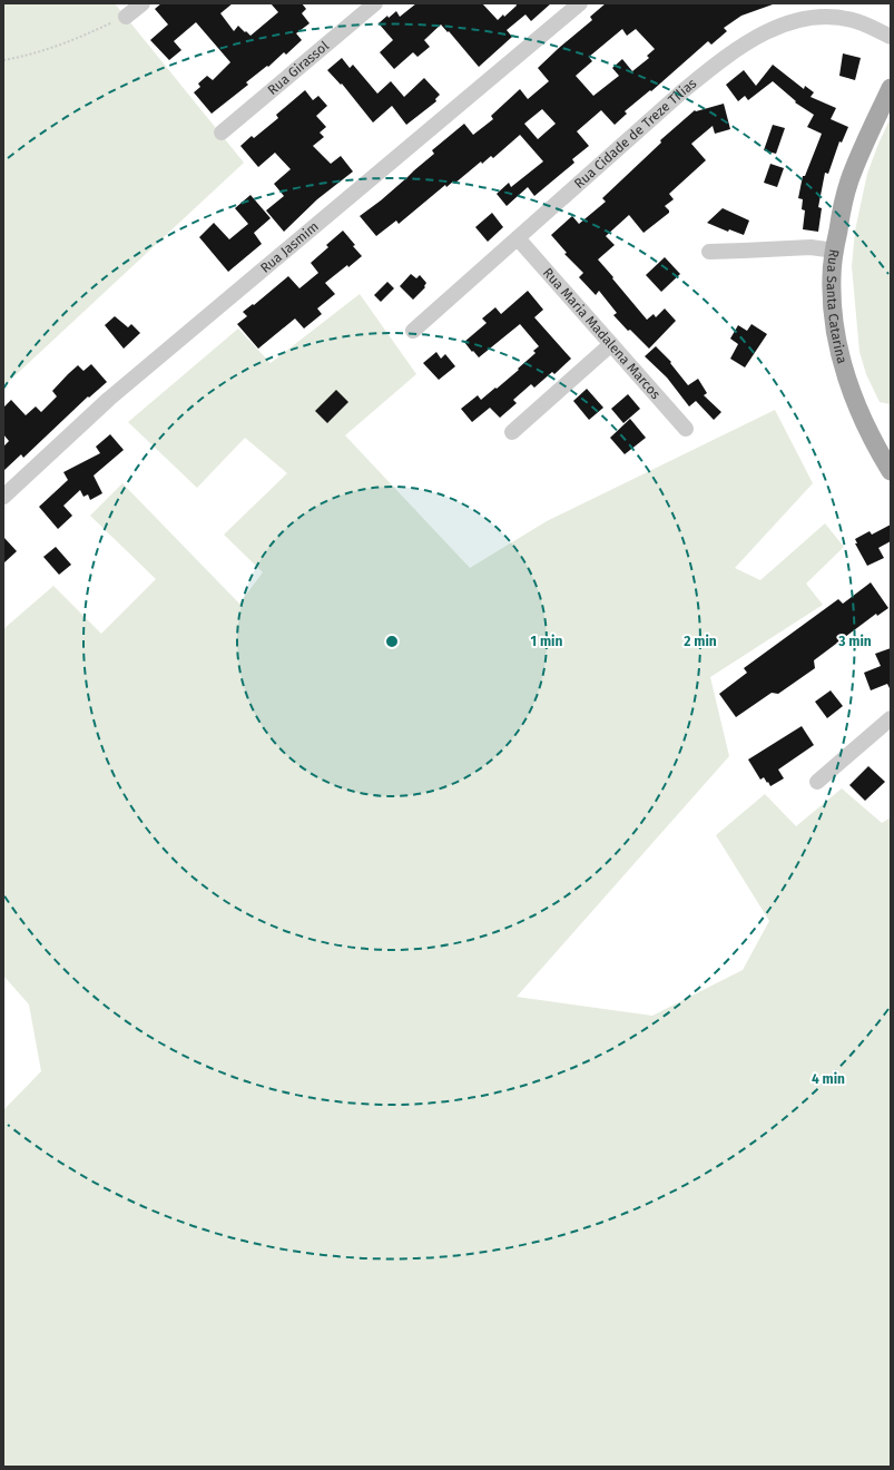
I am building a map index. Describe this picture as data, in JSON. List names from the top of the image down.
{
  "streets": {
    "main road": ["Rua Santa Catarina"],
    "street": [
      "Rua Girassol",
      "Rua Cidade de Treze Tílias",
      "Rua Jasmim",
      "Rua Maria Madalena Marcos"
    ]
  },
  "crossings": [
    ["Rua Cidade de Treze Tílias", "Rua Maria Madalena Marcos"]
  ],
  "rings": [
    "1 min",
    "2 min",
    "3 min",
    "4 min"
  ]
}
